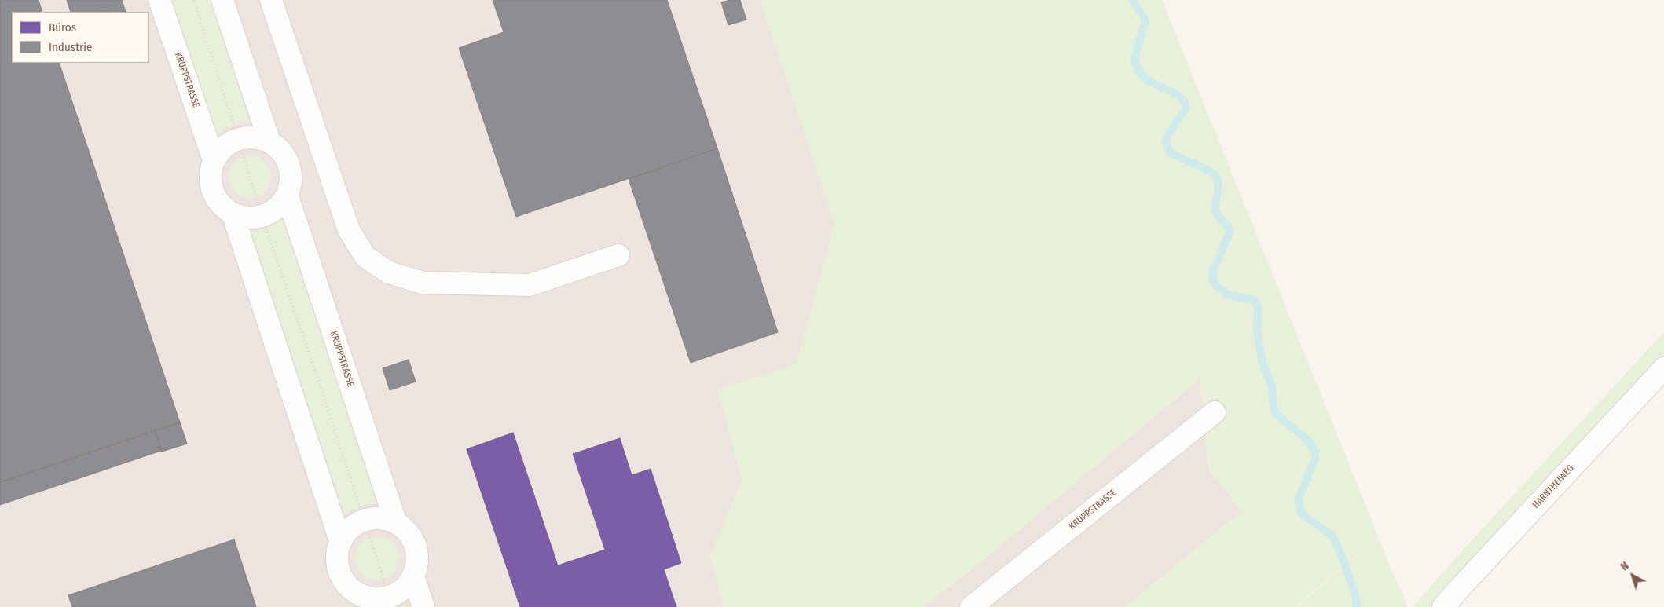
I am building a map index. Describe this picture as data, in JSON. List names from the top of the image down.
{
  "streets": {
    "street": ["KRUPPSTRASSE", "HARNTHEIWEG"]
  },
  "legend": ["Büros", "Industrie"],
  "north": "top left"
}
